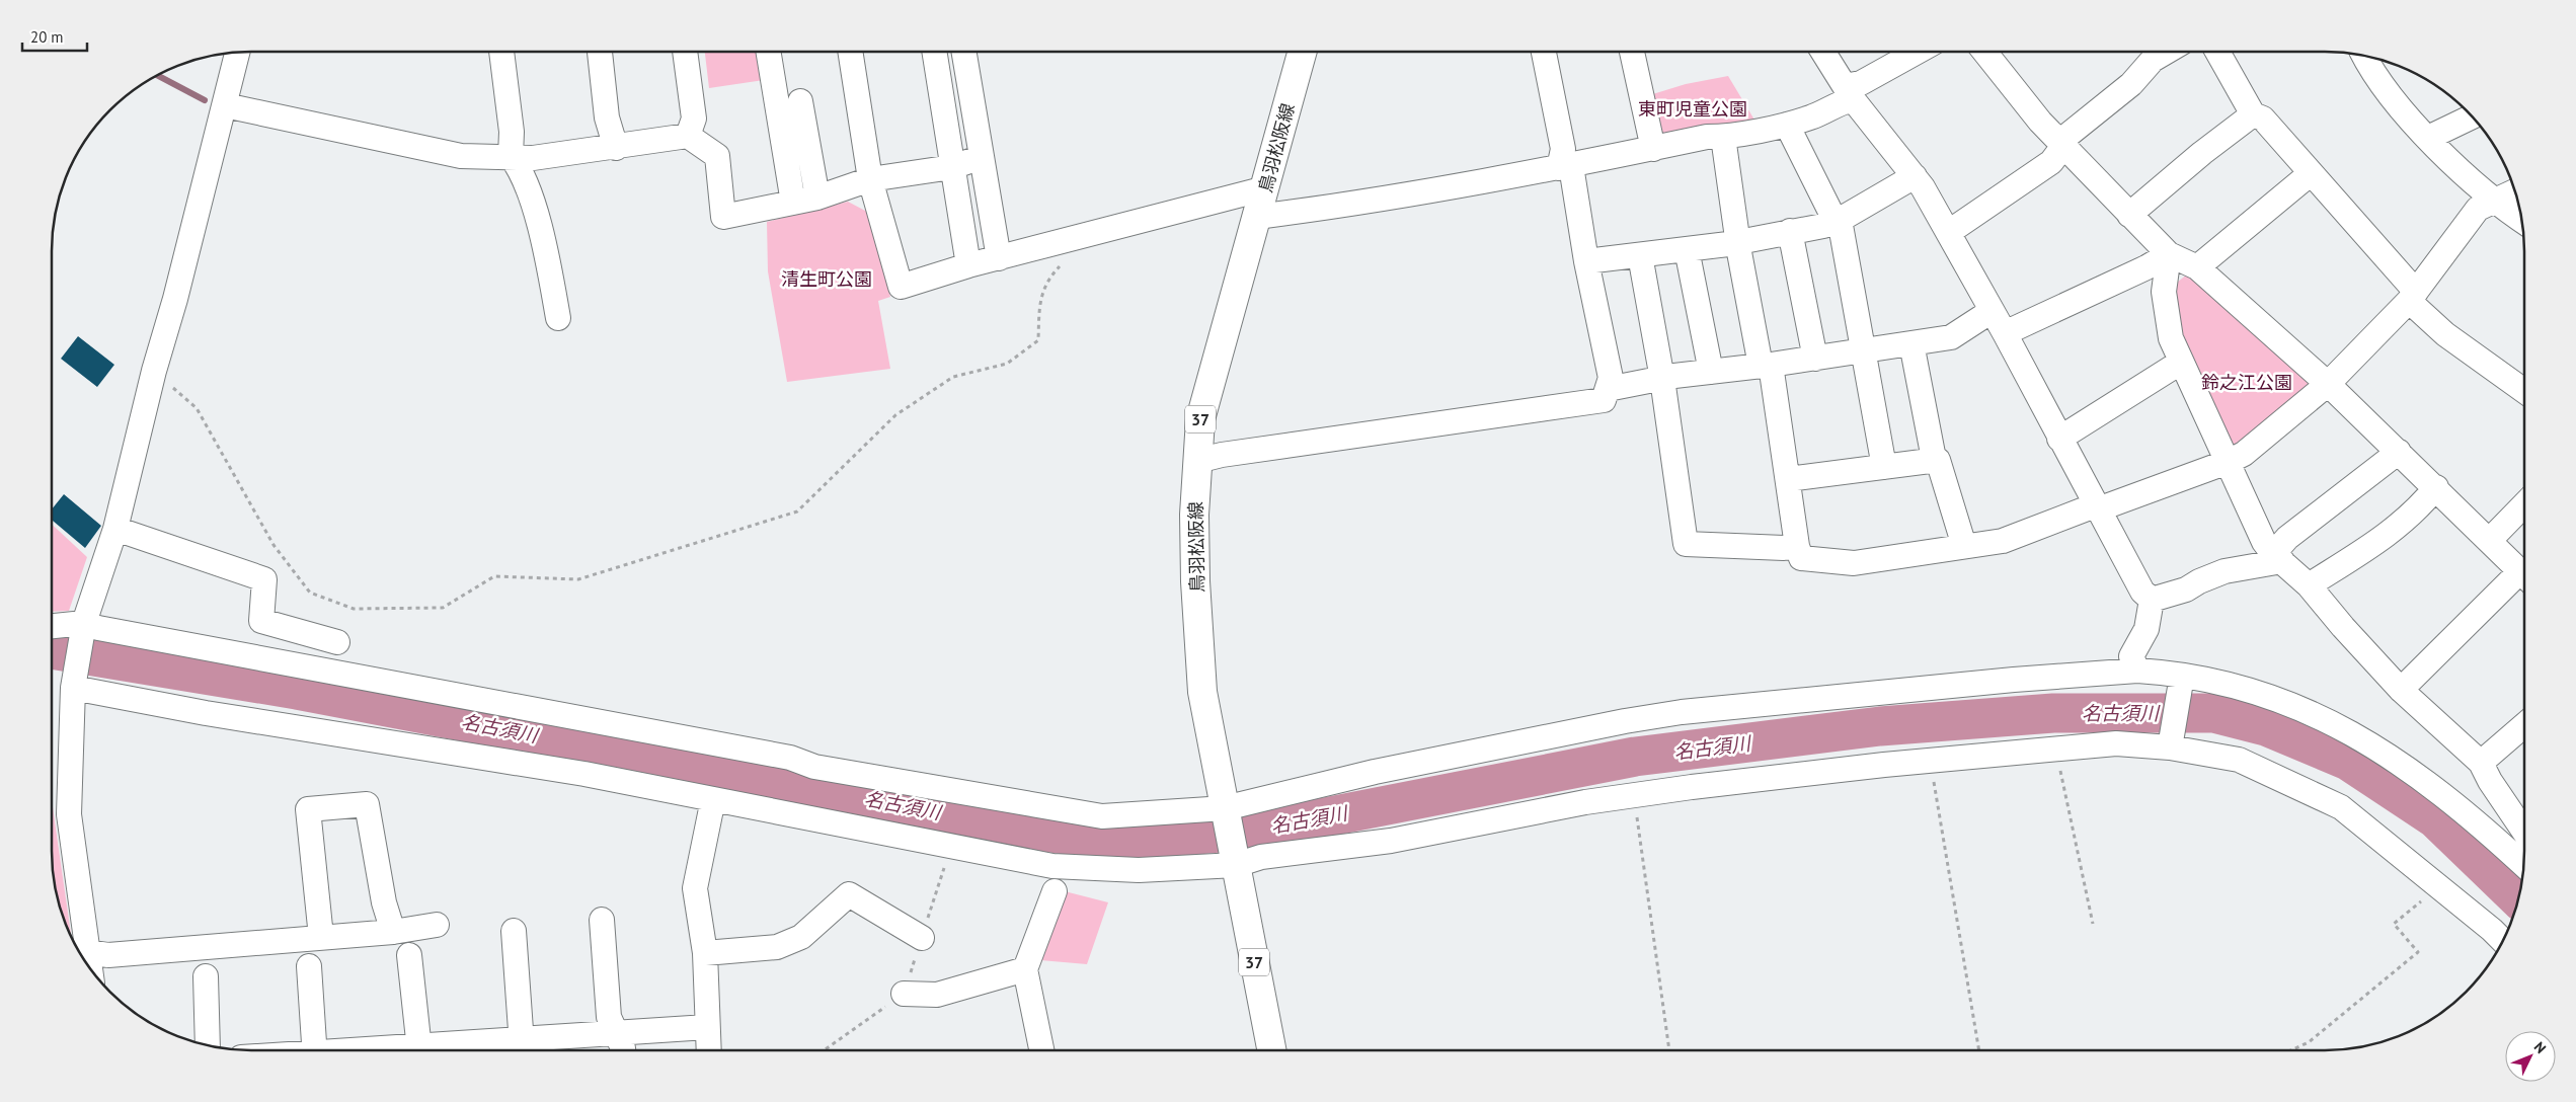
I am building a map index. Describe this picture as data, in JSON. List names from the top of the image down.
{
  "streets": {
    "main road": ["鳥羽松阪線", "37"]
  },
  "water": ["名古須川"],
  "parks": ["東町児童公園", "清生町公園", "鈴之江公園"],
  "scale_bar": "20 m",
  "north": "top right"
}
